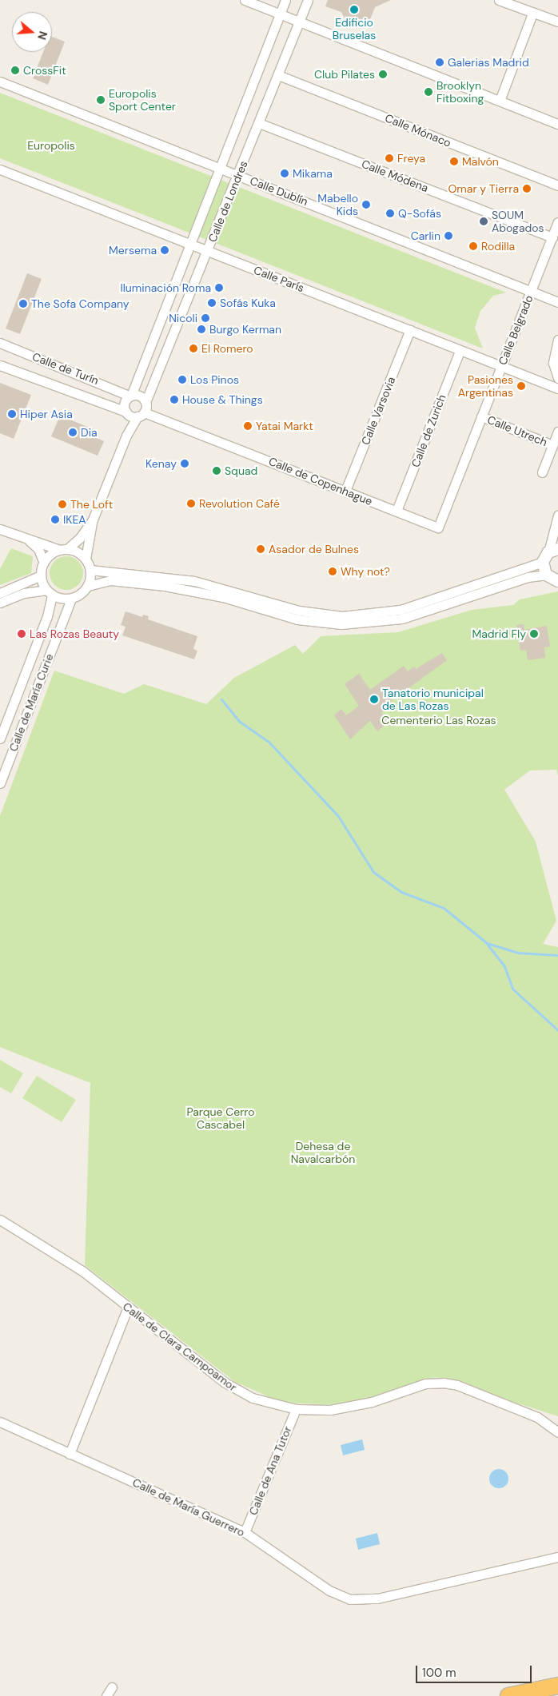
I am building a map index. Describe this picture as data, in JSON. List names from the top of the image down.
{
  "streets": {
    "street": [
      "Calle Mónaco",
      "Calle Módena",
      "Calle Dublín",
      "Calle de Londres",
      "Calle París",
      "Calle Belgrado",
      "Calle de Turín",
      "Calle Varsovia",
      "Calle de Zurich",
      "Calle Utrech",
      "Calle de Copenhague",
      "Calle de María Curie",
      "Calle de Clara Campoamor",
      "Calle de Ana Tutor",
      "Calle de María Guerrero"
    ]
  },
  "crossings": [
    ["Calle Mónaco", "Calle de Londres"],
    ["Calle Módena", "Calle de Londres"],
    ["Calle Módena", "Calle Belgrado"],
    ["Calle Dublín", "Calle de Londres"],
    ["Calle Dublín", "Calle Belgrado"],
    ["Calle de Londres", "Calle París"],
    ["Calle de Londres", "Calle de Turín"],
    ["Calle de Londres", "Calle de Copenhague"],
    ["Calle París", "Calle Belgrado"],
    ["Calle París", "Calle Varsovia"],
    ["Calle París", "Calle de Zurich"],
    ["Calle Belgrado", "Calle Utrech"],
    ["Calle Belgrado", "Calle de Copenhague"],
    ["Calle de Turín", "Calle de Copenhague"],
    ["Calle Varsovia", "Calle de Copenhague"],
    ["Calle de Zurich", "Calle de Copenhague"],
    ["Calle de Clara Campoamor", "Calle de Ana Tutor"],
    ["Calle de Ana Tutor", "Calle de María Guerrero"]
  ],
  "parks": [
    "Europolis",
    "Cementerio Las Rozas",
    "Parque Cerro Cascabel",
    "Dehesa de Navalcarbón"
  ],
  "places": [
    "Edificio Bruselas",
    "Galerias Madrid",
    "CrossFit",
    "Club Pilates",
    "Brooklyn Fitboxing",
    "Europolis Sport Center",
    "Freya",
    "Malvón",
    "Mikama",
    "Omar y Tierra",
    "Mabello Kids",
    "Q-Sofás",
    "SOUM Abogados",
    "Carlin",
    "Rodilla",
    "Mersema",
    "Iluminación Roma",
    "Sofás Kuka",
    "The Sofa Company",
    "Nicoli",
    "Burgo Kerman",
    "El Romero",
    "Los Pinos",
    "Pasiones Argentinas",
    "House & Things",
    "Hiper Asia",
    "Yatai Markt",
    "Dia",
    "Kenay",
    "Squad",
    "Revolution Café",
    "The Loft",
    "IKEA",
    "Asador de Bulnes",
    "Why not?",
    "Las Rozas Beauty",
    "Madrid Fly",
    "Tanatorio municipal de Las Rozas"
  ],
  "scale_bar": "100 m",
  "north": "right"
}
